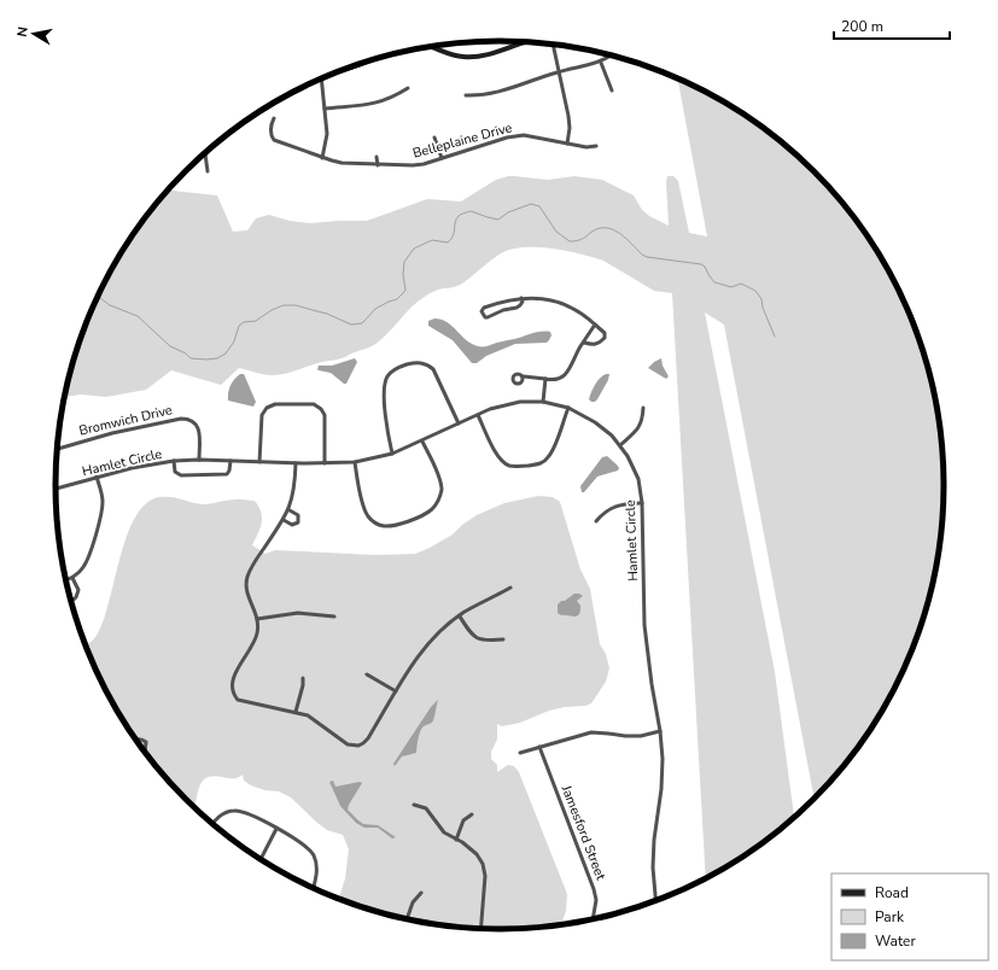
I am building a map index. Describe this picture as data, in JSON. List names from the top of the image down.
{
  "streets": {
    "street": [
      "Belleplaine Drive",
      "Bromwich Drive",
      "Hamlet Circle",
      "Jamesford Street"
    ]
  },
  "crossings": [
    ["Bromwich Drive", "Hamlet Circle"]
  ],
  "legend": ["Road", "Park", "Water"],
  "scale_bar": "200 m",
  "north": "left"
}
